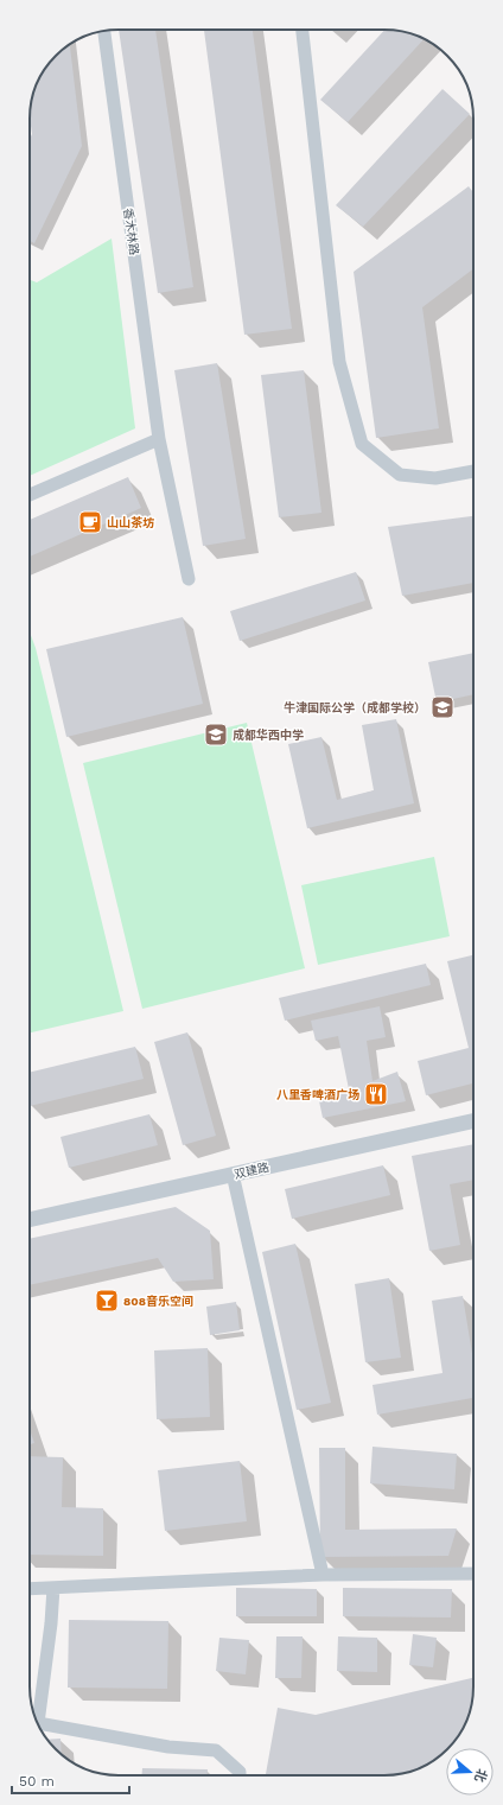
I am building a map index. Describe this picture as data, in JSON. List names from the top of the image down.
{
  "streets": {
    "street": ["香木林路", "双建路"]
  },
  "places": {
    "cafe": ["山山茶坊"],
    "school or university": ["牛津国际公学（成都学校）", "成都华西中学"],
    "restaurant": ["八里香啤酒广场"],
    "bar": ["808音乐空间"]
  },
  "scale_bar": "50 m",
  "north": "right"
}
